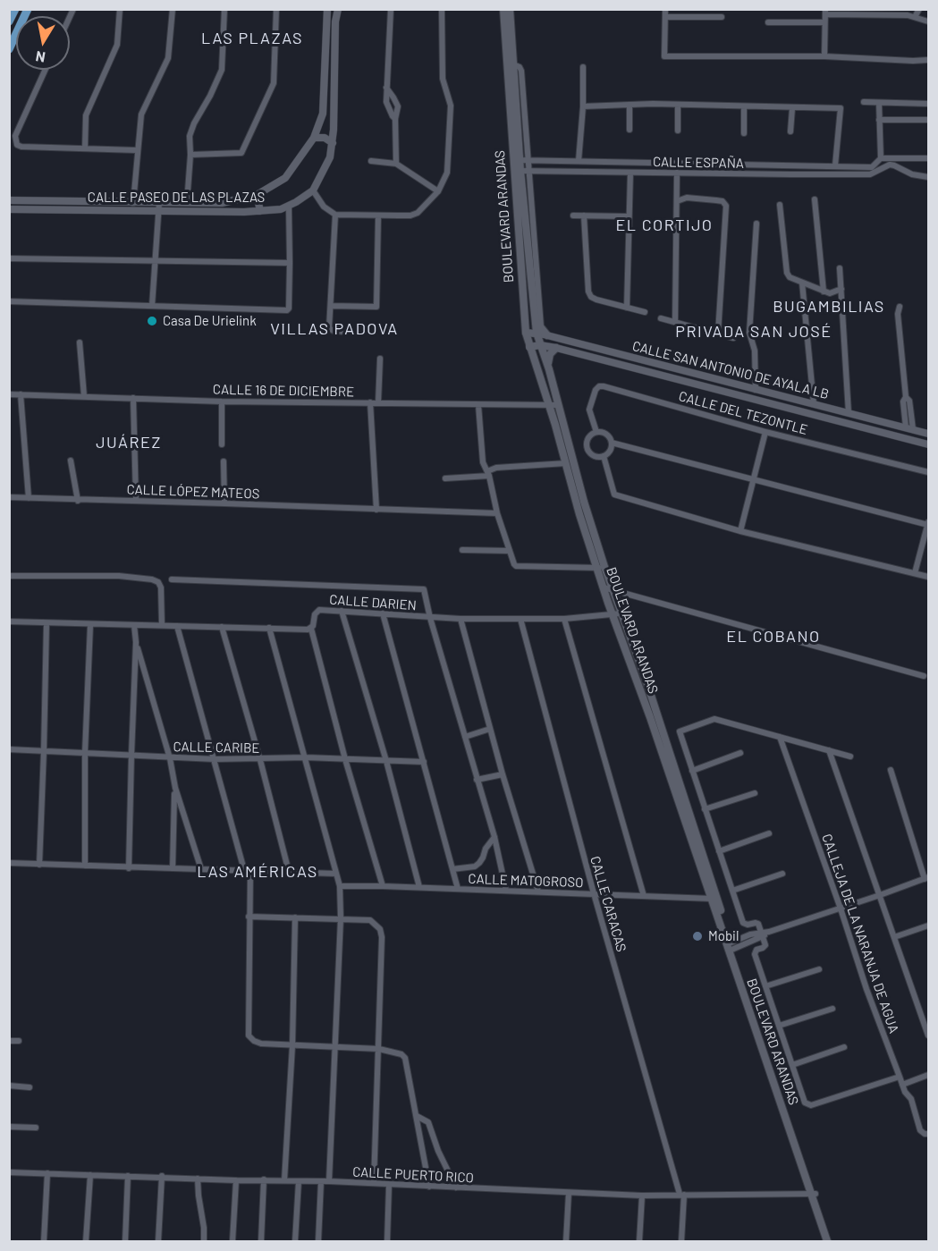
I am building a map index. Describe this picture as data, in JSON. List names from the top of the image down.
{
  "streets": {
    "main road": ["BOULEVARD ARANDAS"],
    "street": [
      "CALLE ESPAÑA",
      "CALLE PASEO DE LAS PLAZAS",
      "CALLE SAN ANTONIO DE AYALA LB",
      "CALLE 16 DE DICIEMBRE",
      "CALLE DEL TEZONTLE",
      "CALLE LÓPEZ MATEOS",
      "CALLE DARIEN",
      "CALLE CARIBE",
      "CALLE MATOGROSO",
      "CALLE CARACAS",
      "CALLEJA DE LA NARANJA DE AGUA",
      "CALLE PUERTO RICO"
    ]
  },
  "crossings": [
    ["CALLE ESPAÑA", "BOULEVARD ARANDAS"],
    ["BOULEVARD ARANDAS", "CALLE 16 DE DICIEMBRE"],
    ["BOULEVARD ARANDAS", "CALLE DARIEN"],
    ["BOULEVARD ARANDAS", "CALLE MATOGROSO"],
    ["BOULEVARD ARANDAS", "CALLE PUERTO RICO"],
    ["CALLE DARIEN", "CALLE CARACAS"],
    ["CALLE MATOGROSO", "CALLE CARACAS"],
    ["CALLE CARACAS", "CALLE PUERTO RICO"]
  ],
  "districts": [
    "LAS PLAZAS",
    "EL CORTIJO",
    "BUGAMBILIAS",
    "VILLAS PADOVA",
    "PRIVADA SAN JOSÉ",
    "JUÁREZ",
    "EL COBANO",
    "LAS AMÉRICAS"
  ],
  "places": ["Casa De Urielink", "Mobil"],
  "north": "bottom"
}
